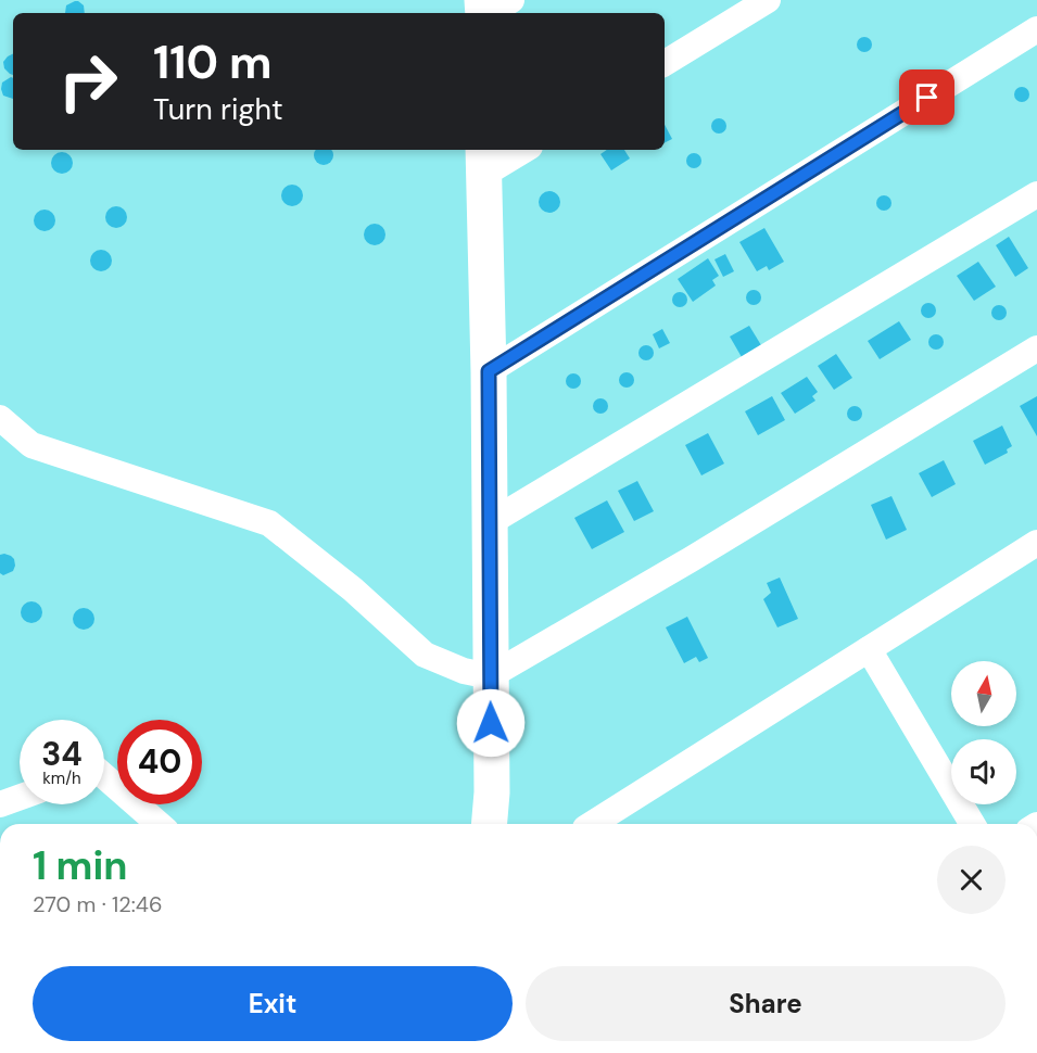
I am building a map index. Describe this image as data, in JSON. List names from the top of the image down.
{
  "north": "top",
  "page": {
    "turn": ["110 m", "Turn right"],
    "speed": "34 km/h",
    "limit": "40",
    "heading": ["1 min", "270 m · 12:46"],
    "buttons": ["Exit", "Share"]
  }
}
